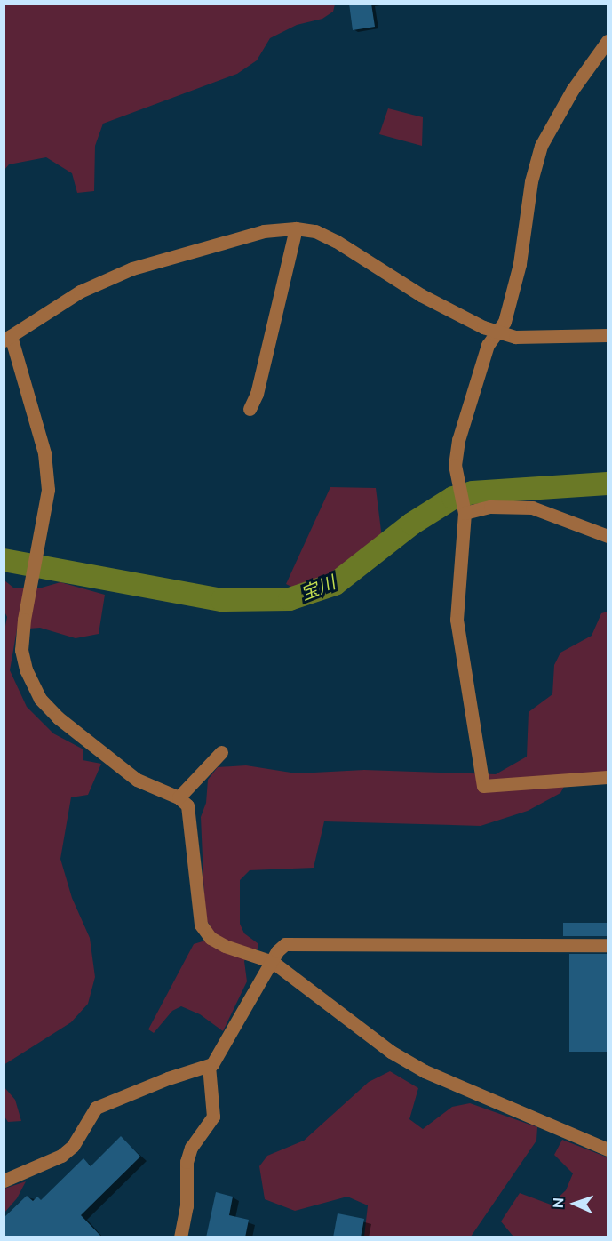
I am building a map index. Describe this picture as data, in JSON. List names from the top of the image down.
{
  "water": ["宝川"],
  "north": "left"
}
